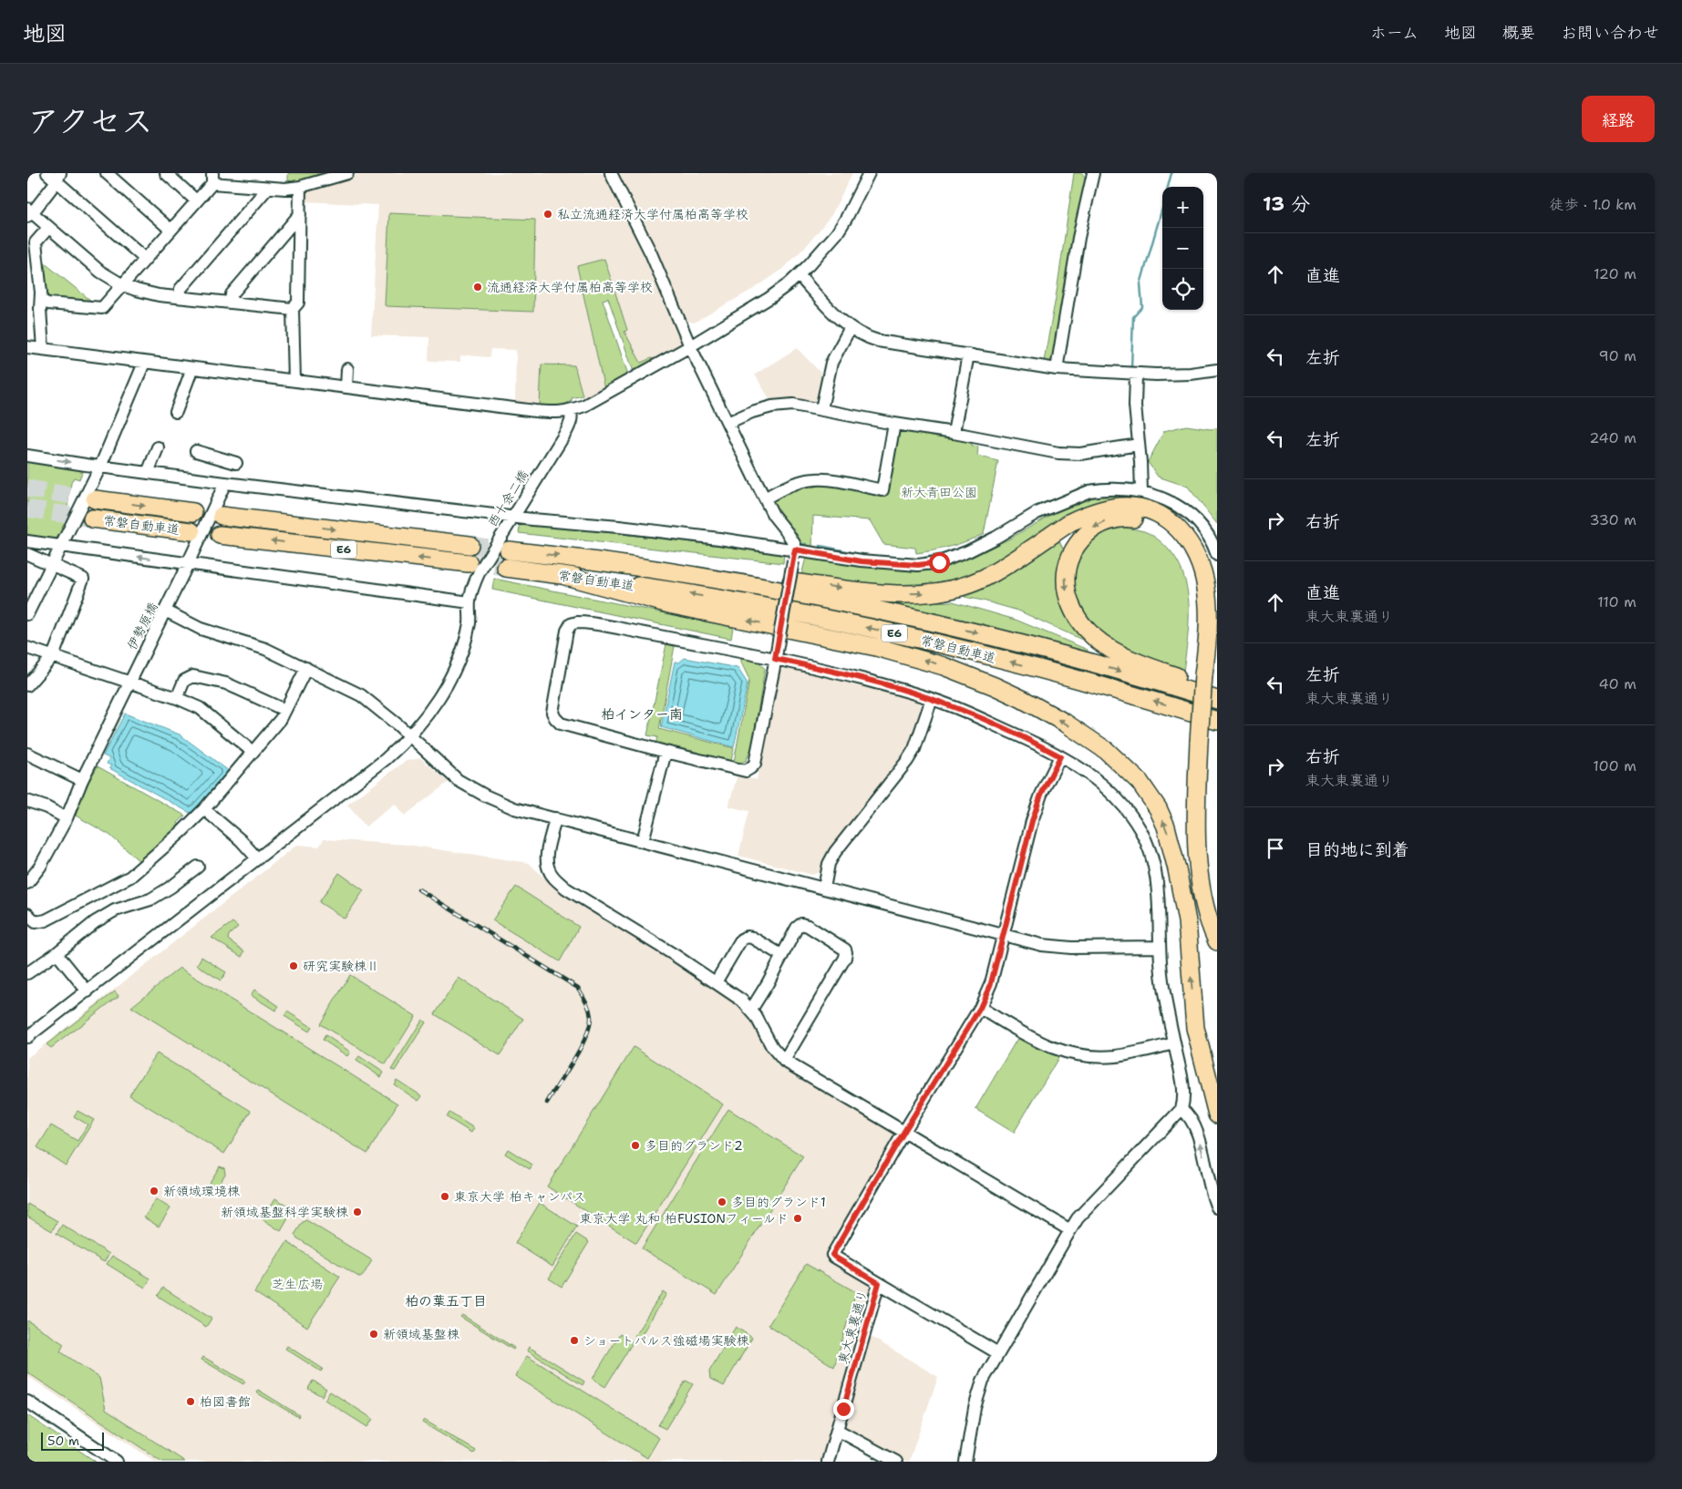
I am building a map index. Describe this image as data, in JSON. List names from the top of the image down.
{
  "streets": {
    "highway": ["常磐自動車道", "E6"],
    "street": ["西十余二橋", "伊勢原橋", "東大東裏通り"]
  },
  "districts": ["柏インター南", "柏の葉五丁目"],
  "parks": ["新大青田公園", "芝生広場"],
  "places": [
    "私立流通経済大学付属柏高等学校",
    "流通経済大学付属柏高等学校",
    "研究実験棟Ⅱ",
    "多目的グランド2",
    "新領域環境棟",
    "東京大学 柏キャンパス",
    "多目的グランド1",
    "新領域基盤科学実験棟",
    "東京大学 丸和 柏FUSIONフィールド",
    "新領域基盤棟",
    "ショートパルス強磁場実験棟",
    "柏図書館"
  ],
  "scale_bar": "50 m",
  "page": {
    "header": "地図",
    "nav": [
      "ホーム",
      "地図",
      "概要",
      "お問い合わせ"
    ],
    "title": "アクセス",
    "buttons": "経路",
    "heading": ["13 分", "徒歩 · 1.0 km"],
    "map_buttons": ["+", "−"],
    "list": [
      ["直進", "120 m"],
      ["左折", "90 m"],
      ["左折", "240 m"],
      ["右折", "330 m"],
      ["直進", "東大東裏通り", "110 m"],
      ["左折", "東大東裏通り", "40 m"],
      ["右折", "東大東裏通り", "100 m"],
      "目的地に到着"
    ],
    "scale": "50 m"
  }
}
